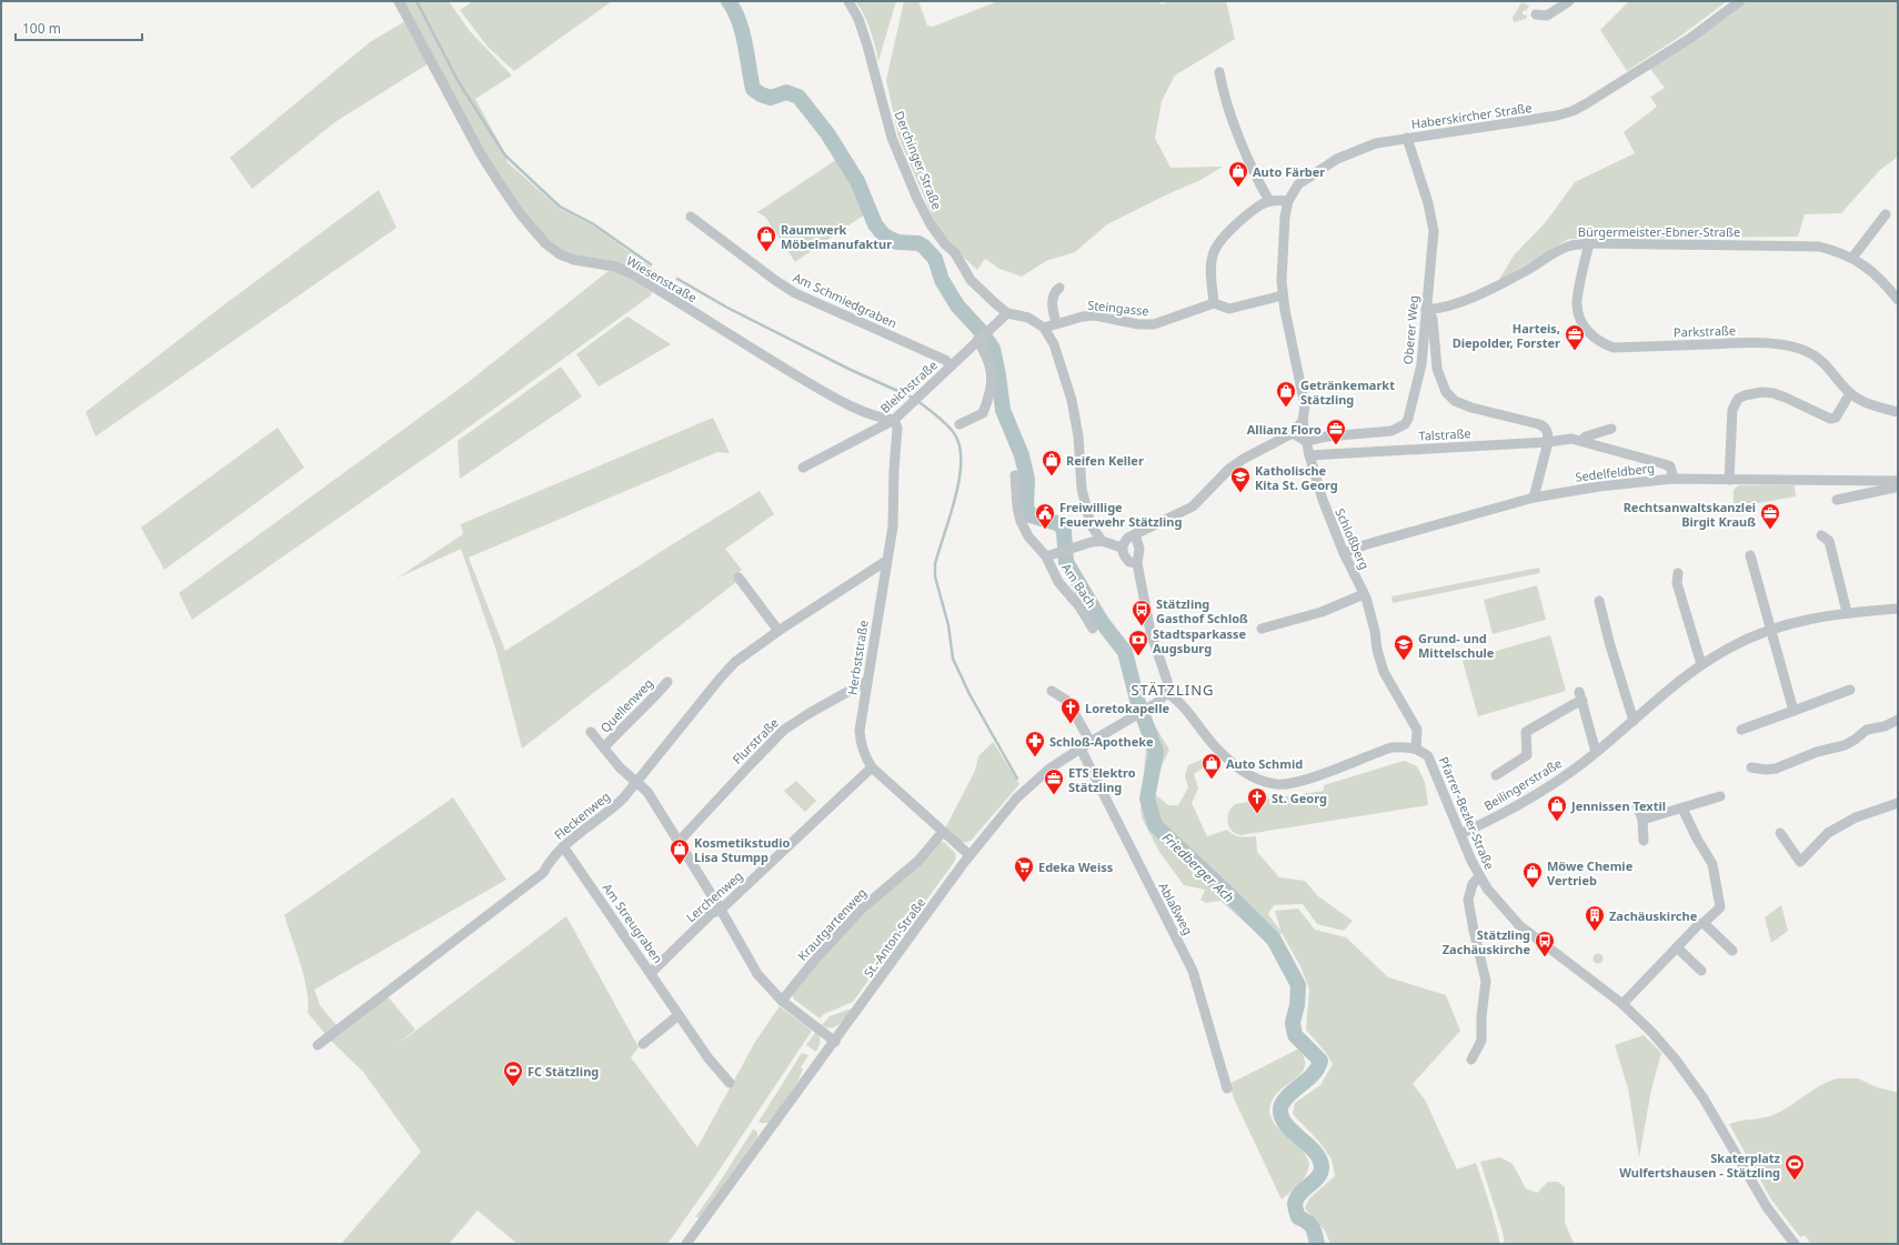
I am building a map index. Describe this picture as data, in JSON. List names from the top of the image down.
{
  "streets": {
    "street": [
      "Haberskircher Straße",
      "Derchinger Straße",
      "Bürgermeister-Ebner-Straße",
      "Wiesenstraße",
      "Am Schmiedgraben",
      "Steingasse",
      "Oberer Weg",
      "Parkstraße",
      "Bleichstraße",
      "Talstraße",
      "Sedelfeldberg",
      "Schloßberg",
      "Am Bach",
      "Herbststraße",
      "Quellenweg",
      "Flurstraße",
      "Beilingerstraße",
      "Pfarrer-Bezler-Straße",
      "Fleckenweg",
      "Lerchenweg",
      "Ablaßweg",
      "Am Streugraben",
      "Krautgartenweg",
      "St.-Anton-Straße"
    ]
  },
  "crossings": [
    ["Haberskircher Straße", "Oberer Weg"],
    ["Haberskircher Straße", "Schloßberg"],
    ["Derchinger Straße", "Steingasse"],
    ["Derchinger Straße", "Bleichstraße"],
    ["Bürgermeister-Ebner-Straße", "Oberer Weg"],
    ["Bürgermeister-Ebner-Straße", "Parkstraße"],
    ["Wiesenstraße", "Bleichstraße"],
    ["Wiesenstraße", "Herbststraße"],
    ["Am Schmiedgraben", "Bleichstraße"],
    ["Oberer Weg", "Schloßberg"],
    ["Bleichstraße", "Herbststraße"],
    ["Talstraße", "Sedelfeldberg"],
    ["Talstraße", "Schloßberg"],
    ["Sedelfeldberg", "Schloßberg"],
    ["Schloßberg", "Pfarrer-Bezler-Straße"],
    ["Herbststraße", "Flurstraße"],
    ["Herbststraße", "Fleckenweg"],
    ["Herbststraße", "Lerchenweg"],
    ["Herbststraße", "Krautgartenweg"],
    ["Herbststraße", "St.-Anton-Straße"],
    ["Quellenweg", "Flurstraße"],
    ["Quellenweg", "Fleckenweg"],
    ["Quellenweg", "Lerchenweg"],
    ["Quellenweg", "Krautgartenweg"],
    ["Quellenweg", "St.-Anton-Straße"],
    ["Beilingerstraße", "Pfarrer-Bezler-Straße"],
    ["Fleckenweg", "Am Streugraben"],
    ["Lerchenweg", "Am Streugraben"],
    ["Ablaßweg", "St.-Anton-Straße"]
  ],
  "districts": ["STÄTZLING"],
  "water": ["Friedberger Ach"],
  "places": {
    "shop": [
      "Auto Färber",
      "Raumwerk Möbelmanufaktur",
      "Getränkemarkt Stätzling",
      "Reifen Keller",
      "Auto Schmid",
      "Jennissen Textil",
      "Kosmetikstudio Lisa Stumpp",
      "Möwe Chemie Vertrieb"
    ],
    "office": [
      "Harteis, Diepolder, Forster",
      "Allianz Floro",
      "Rechtsanwaltskanzlei Birgit Krauß",
      "ETS Elektro Stätzling"
    ],
    "school or university": ["Katholische Kita St. Georg", "Grund- und Mittelschule"],
    "public building": ["Freiwillige Feuerwehr Stätzling"],
    "bus stop": ["Stätzling Gasthof Schloß", "Stätzling Zachäuskirche"],
    "bank": ["Stadtsparkasse Augsburg"],
    "church": ["Loretokapelle", "St. Georg"],
    "pharmacy": ["Schloß-Apotheke"],
    "supermarket": ["Edeka Weiss"],
    "building": ["Zachäuskirche"],
    "sports": ["FC Stätzling", "Skaterplatz Wulfertshausen - Stätzling"]
  },
  "scale_bar": "100 m"
}
